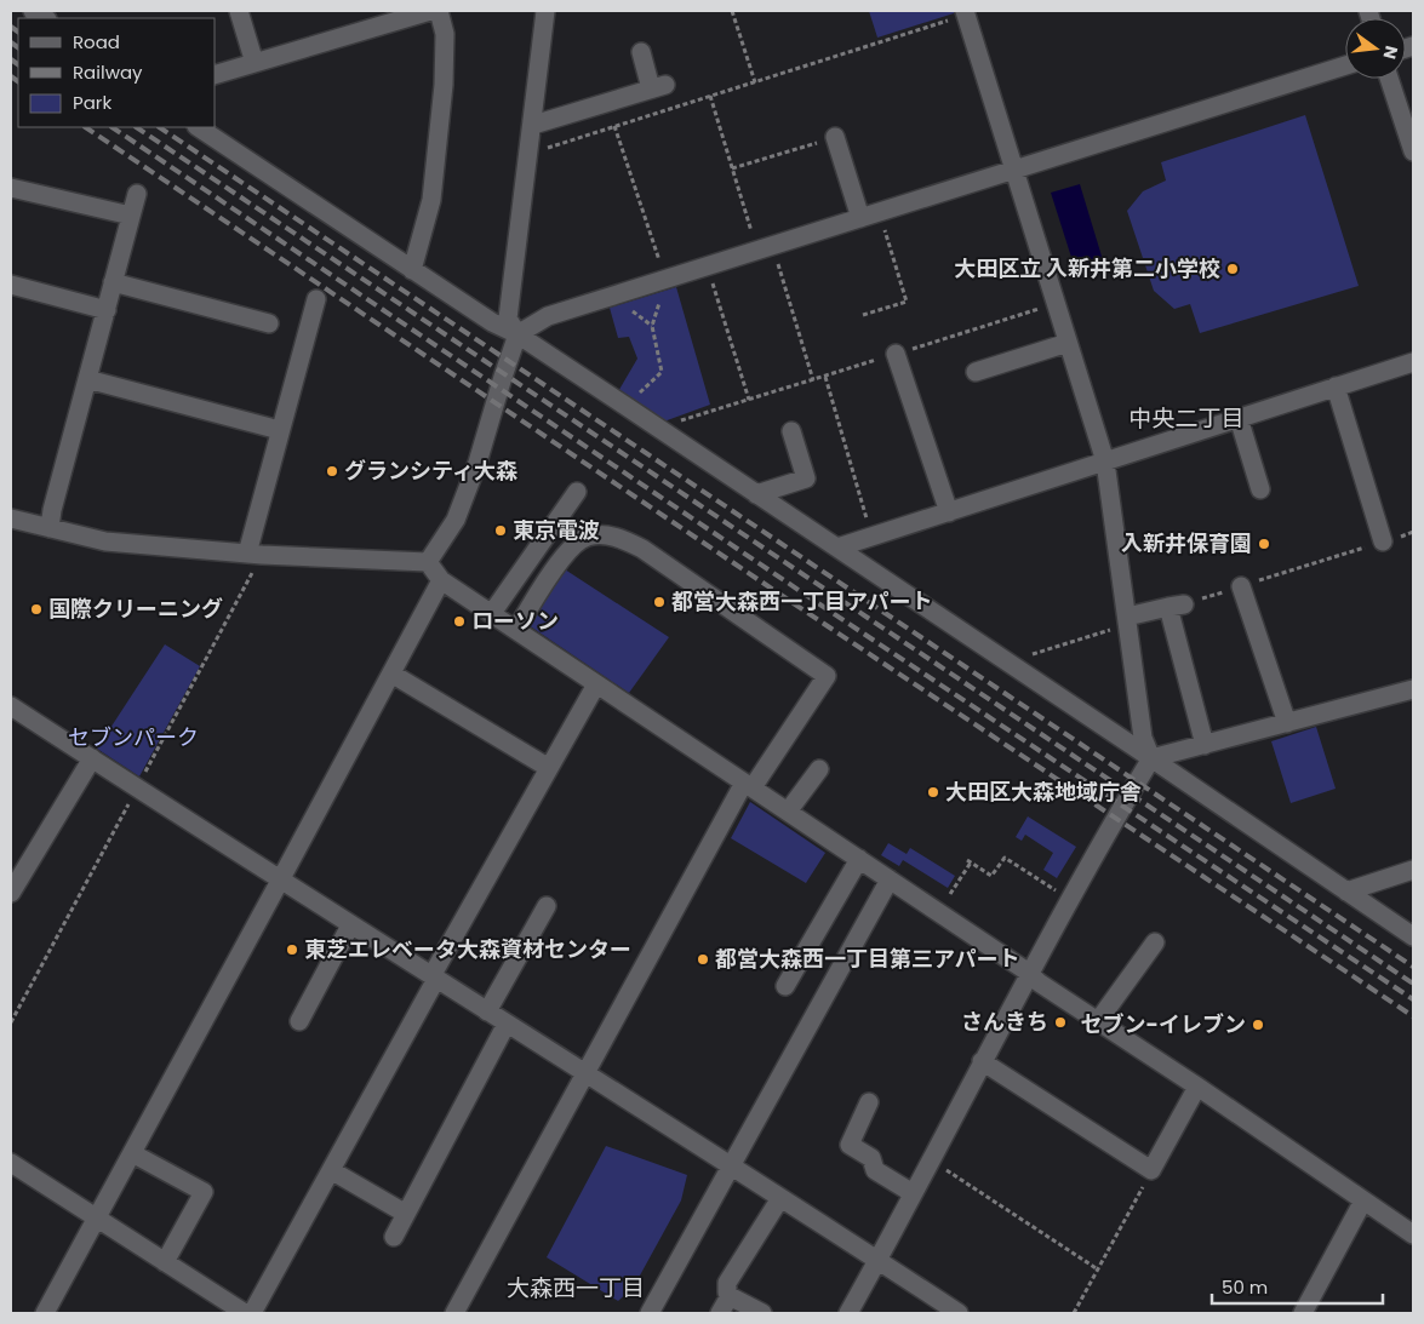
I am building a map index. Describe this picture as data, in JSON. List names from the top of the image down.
{
  "districts": ["中央二丁目", "大森西一丁目"],
  "parks": ["セブンパーク"],
  "places": [
    "大田区立 入新井第二小学校",
    "グランシティ大森",
    "東京電波",
    "入新井保育園",
    "都営大森西一丁目アパート",
    "国際クリーニング",
    "ローソン",
    "大田区大森地域庁舎",
    "東芝エレベータ大森資材センター",
    "都営大森西一丁目第三アパート",
    "さんきち",
    "セブン-イレブン"
  ],
  "legend": ["Road", "Railway", "Park"],
  "scale_bar": "50 m",
  "north": "right"
}
